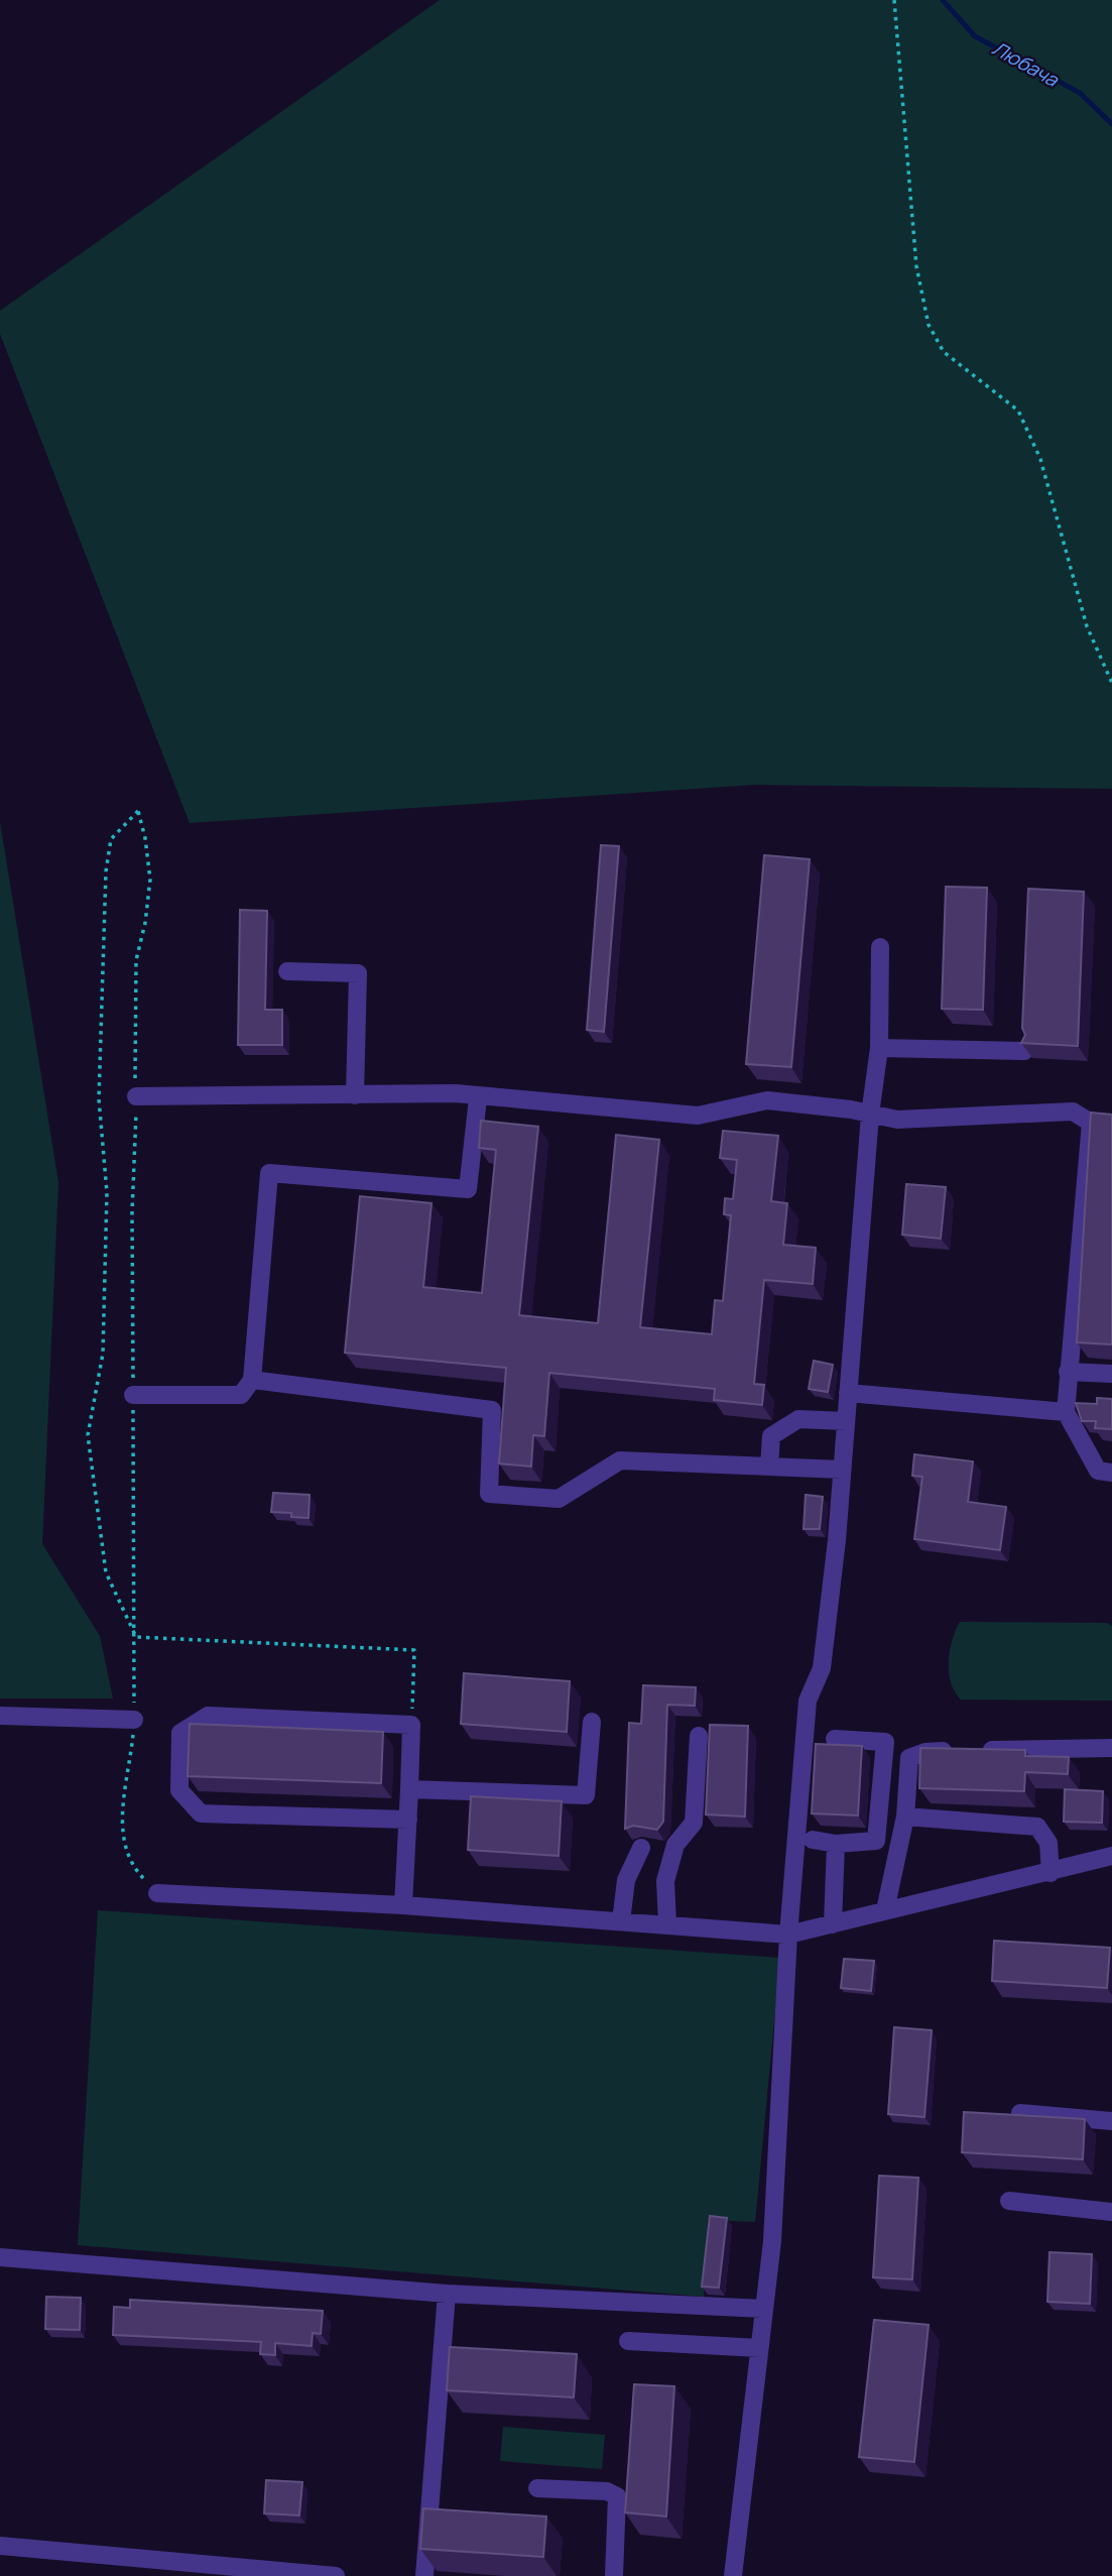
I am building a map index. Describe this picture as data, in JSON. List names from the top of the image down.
{
  "water": ["Любача"]
}
